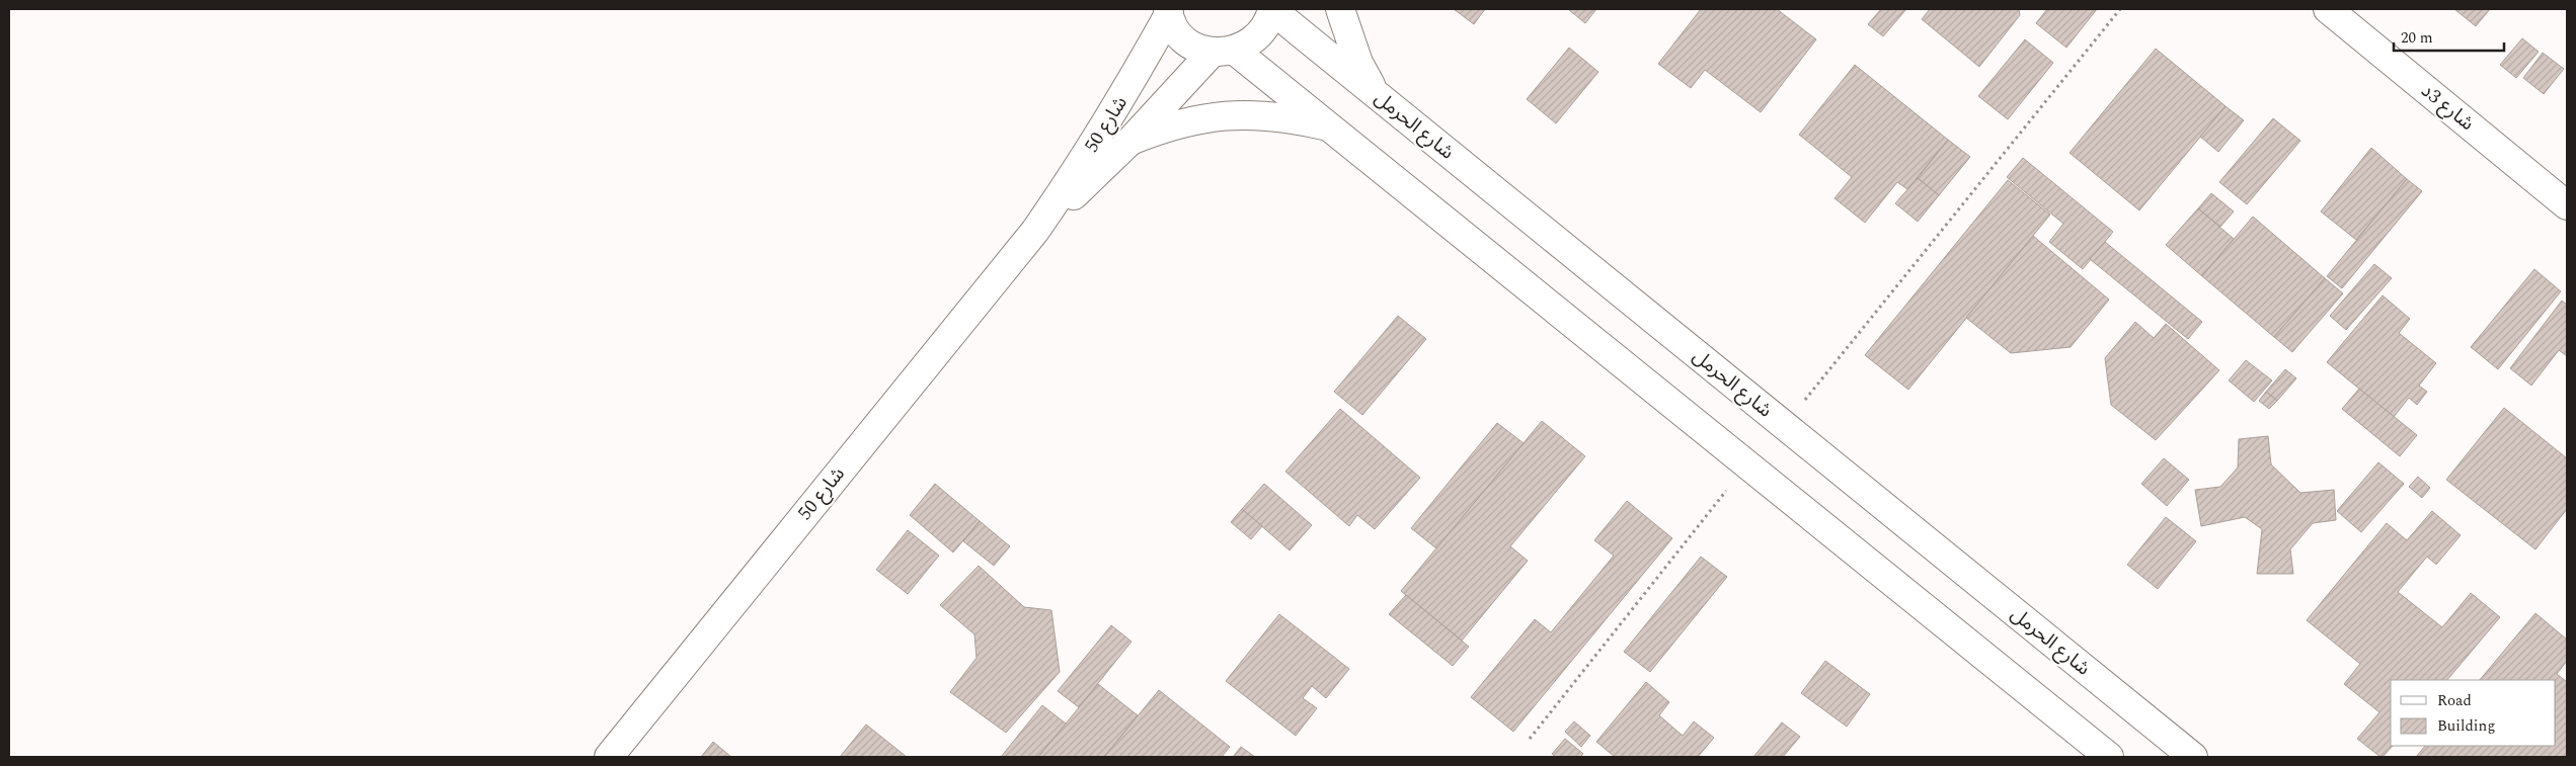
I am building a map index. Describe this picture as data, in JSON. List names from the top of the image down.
{
  "streets": {
    "street": ["شارع 3د", "شارع 50", "شارع الحرمل"]
  },
  "crossings": [
    ["شارع 50", "شارع الحرمل"]
  ],
  "legend": ["Road", "Building"],
  "scale_bar": "20 m"
}
